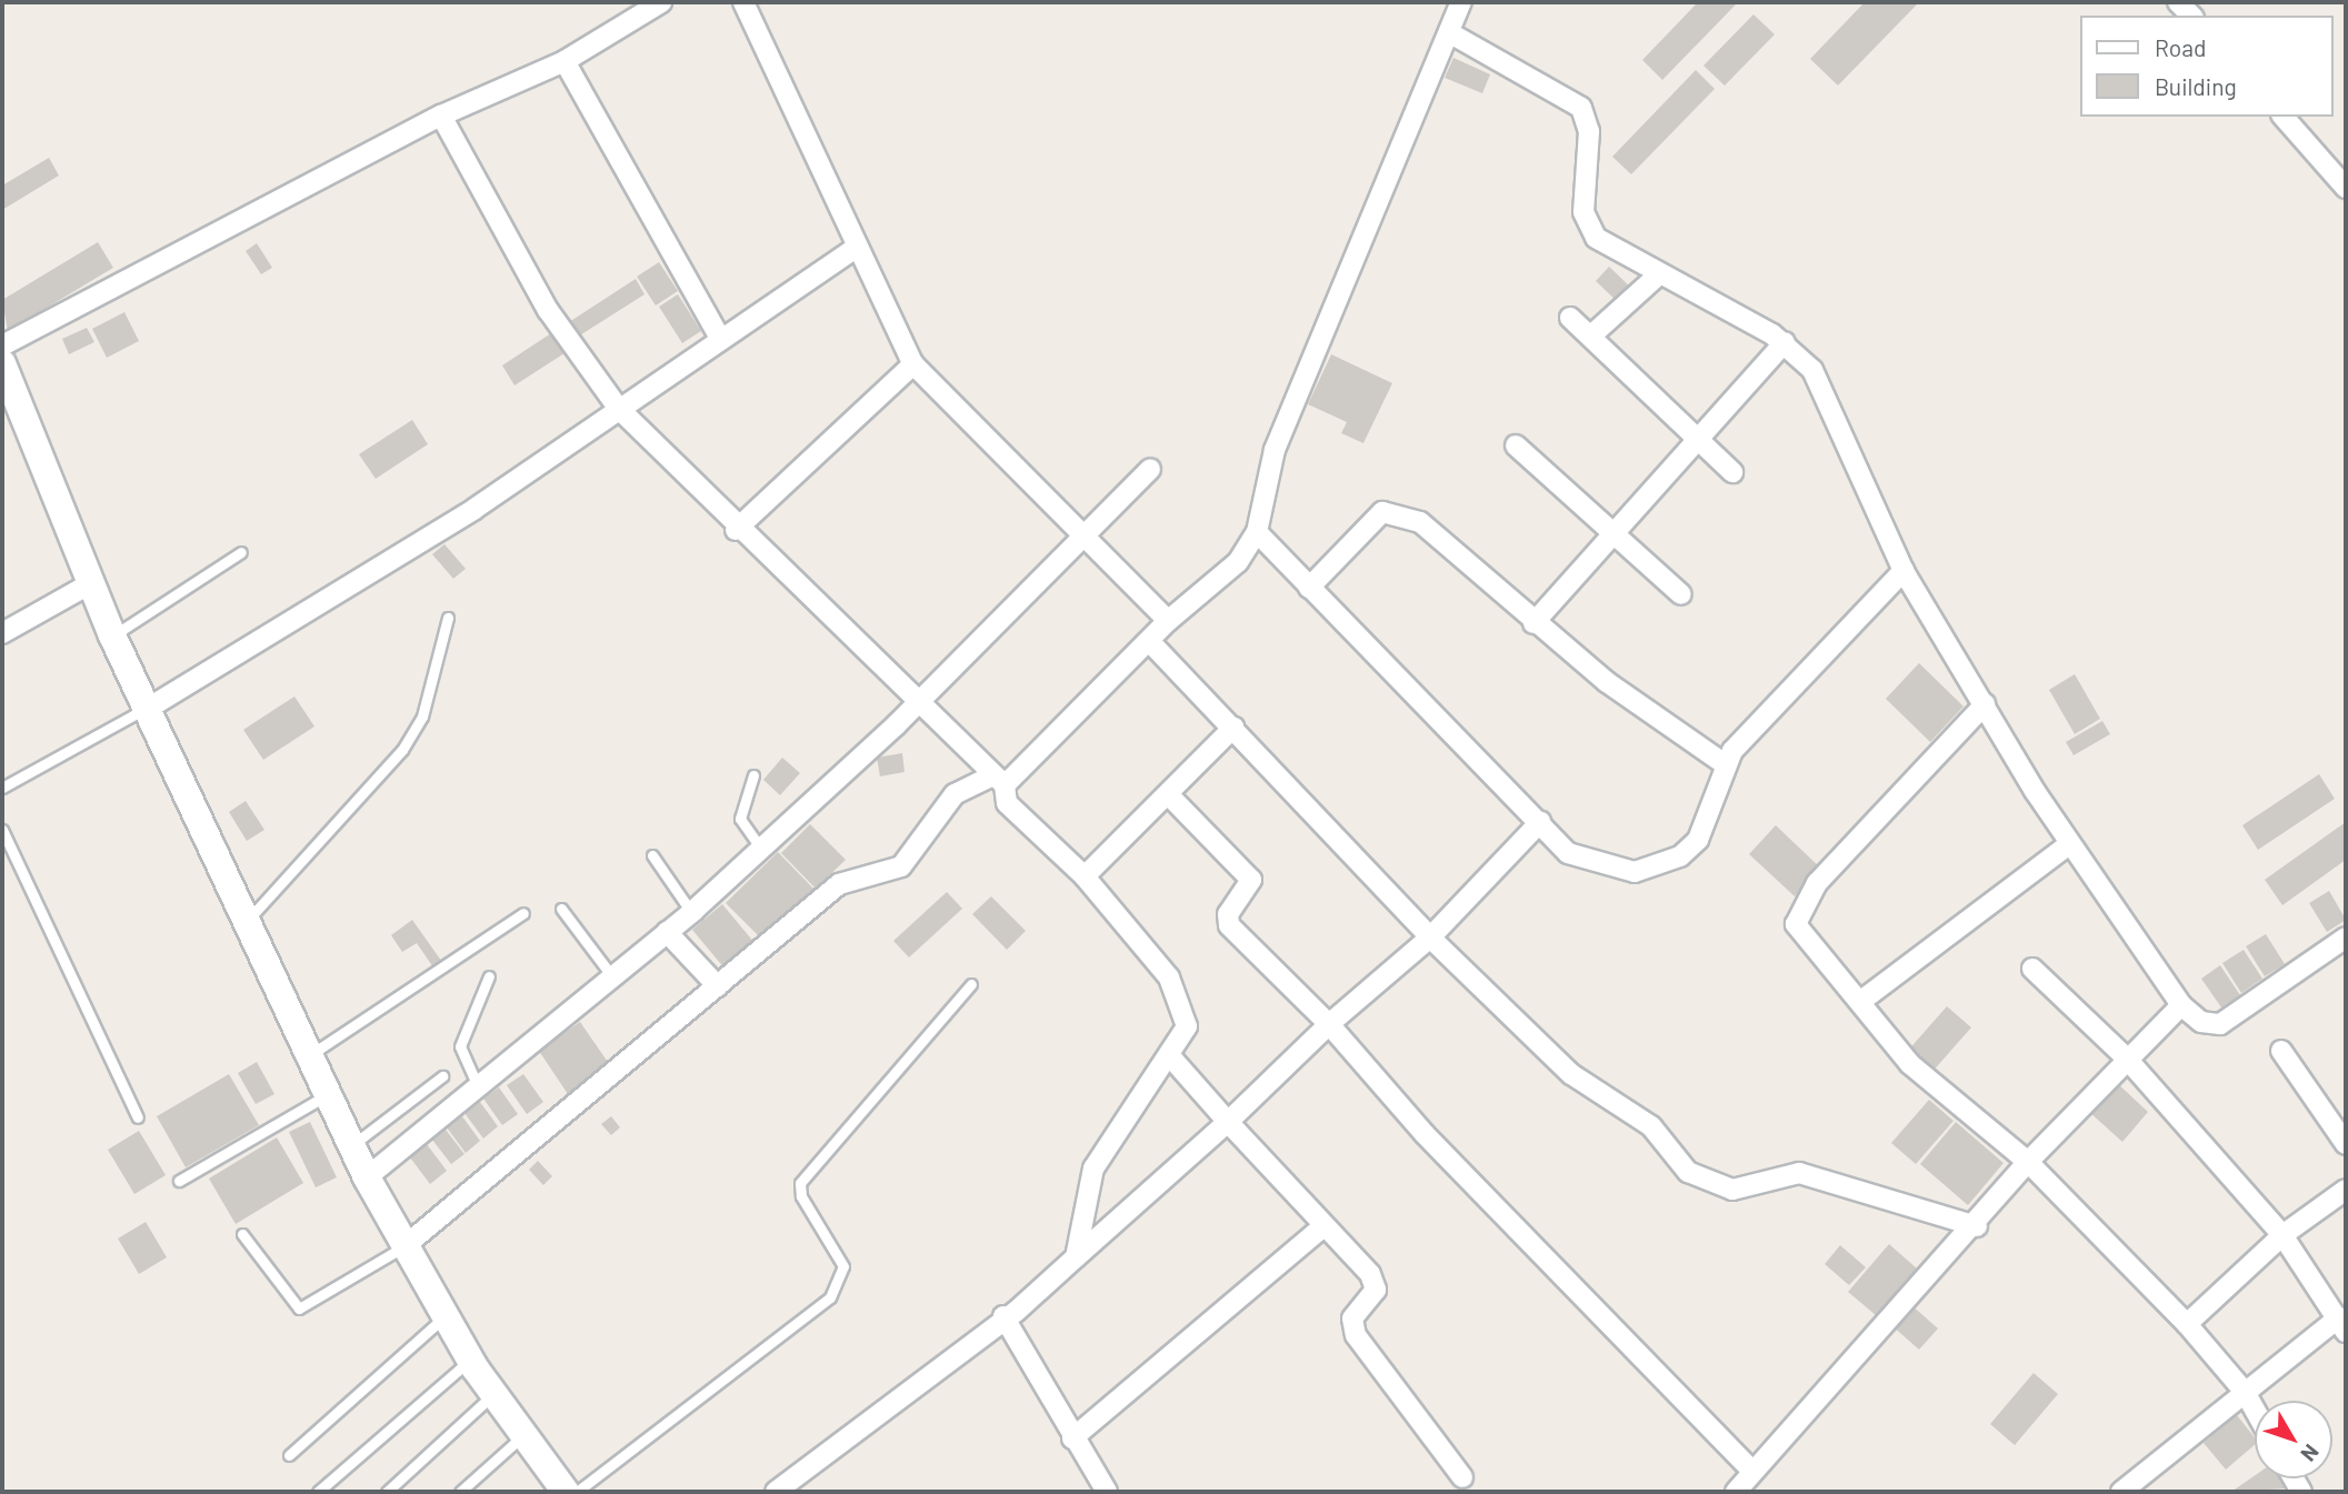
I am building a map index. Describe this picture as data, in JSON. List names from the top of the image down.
{
  "legend": ["Road", "Building"],
  "north": "bottom right"
}
